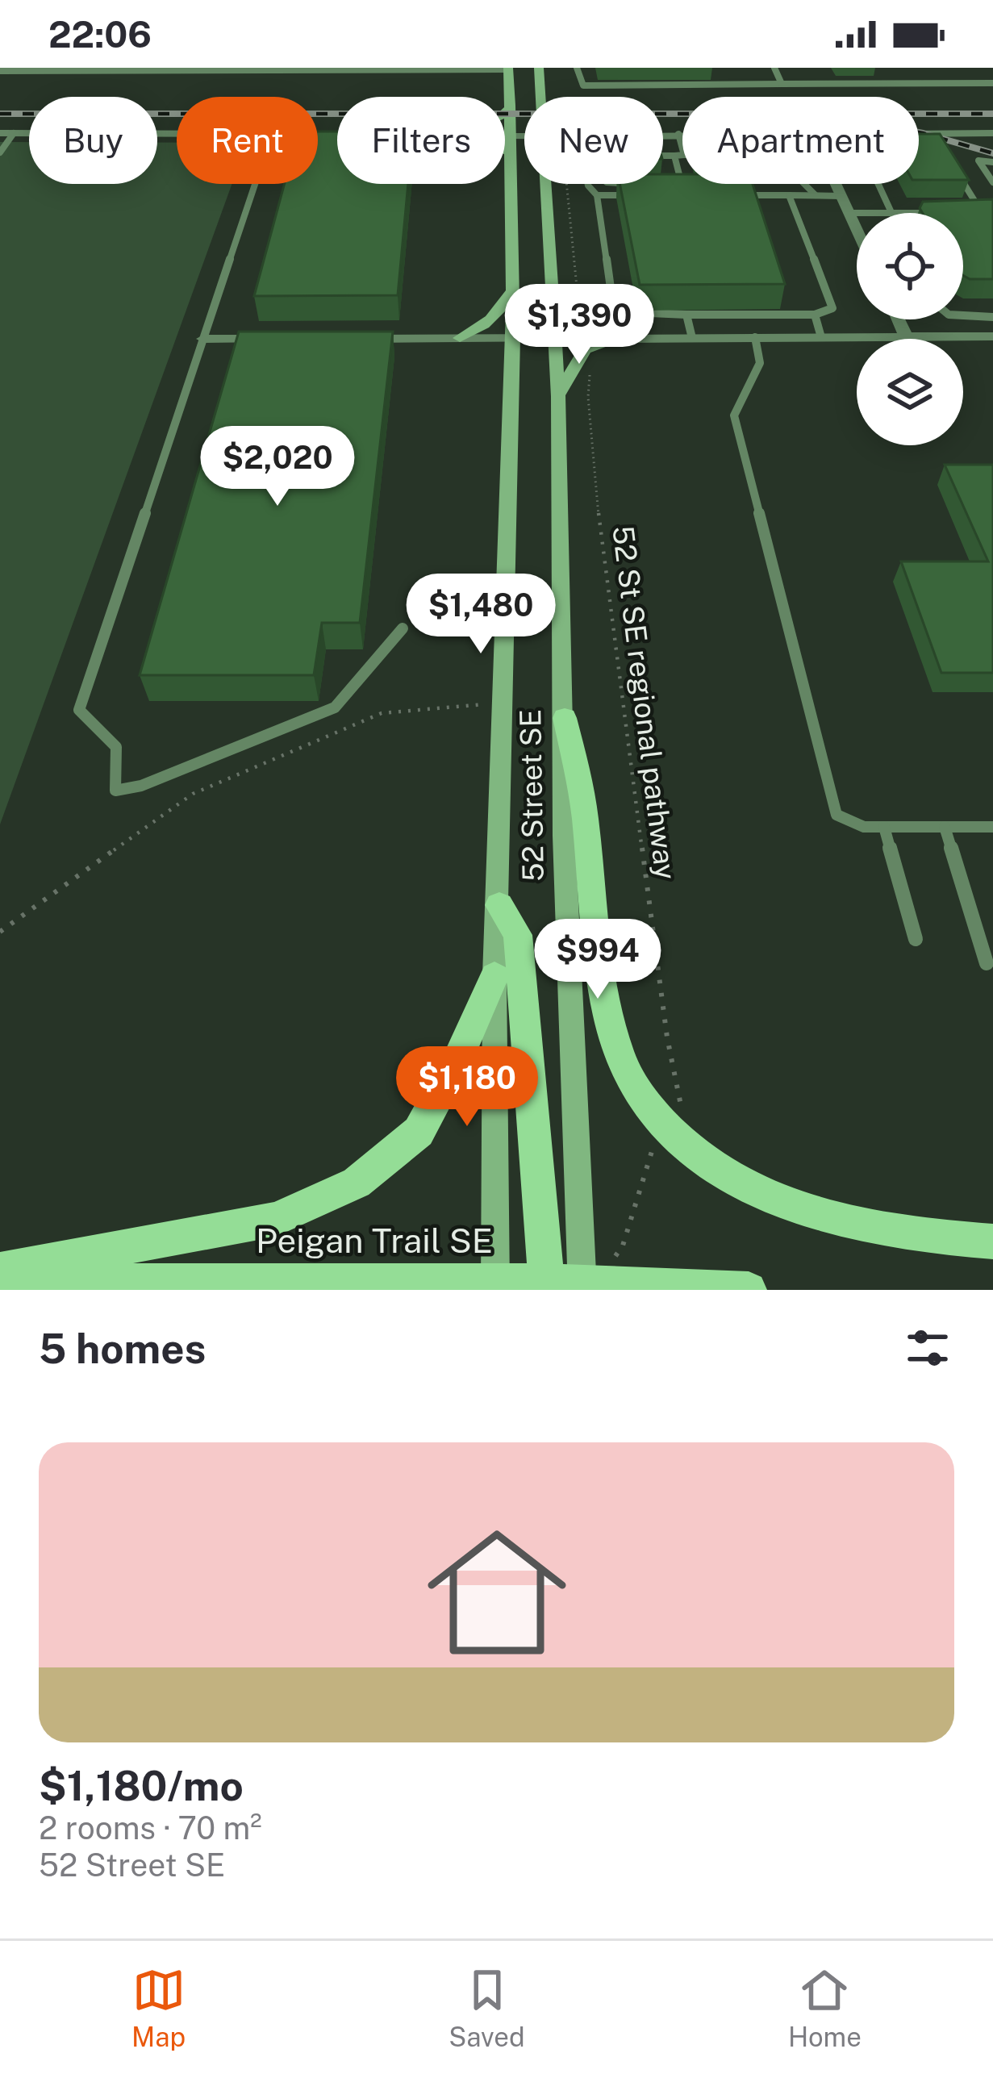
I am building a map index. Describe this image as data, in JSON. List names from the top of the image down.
{
  "streets": {
    "main road": ["52 Street SE", "Peigan Trail SE"],
    "path": ["52 St SE regional pathway"]
  },
  "crossings": [
    ["52 Street SE", "Peigan Trail SE"]
  ],
  "page": {
    "status": "22:06",
    "chip": [
      "Buy",
      "Rent",
      "Filters",
      "New",
      "Apartment"
    ],
    "price": [
      "$1,390",
      "$2,020",
      "$1,480",
      "$994",
      "$1,180"
    ],
    "heading": "5 homes",
    "list": [
      {
        "name": "$1,180/mo",
        "note": "2 rooms · 70 m² · 52 Street SE"
      }
    ],
    "tabs": ["Map", "Saved", "Home"]
  }
}
